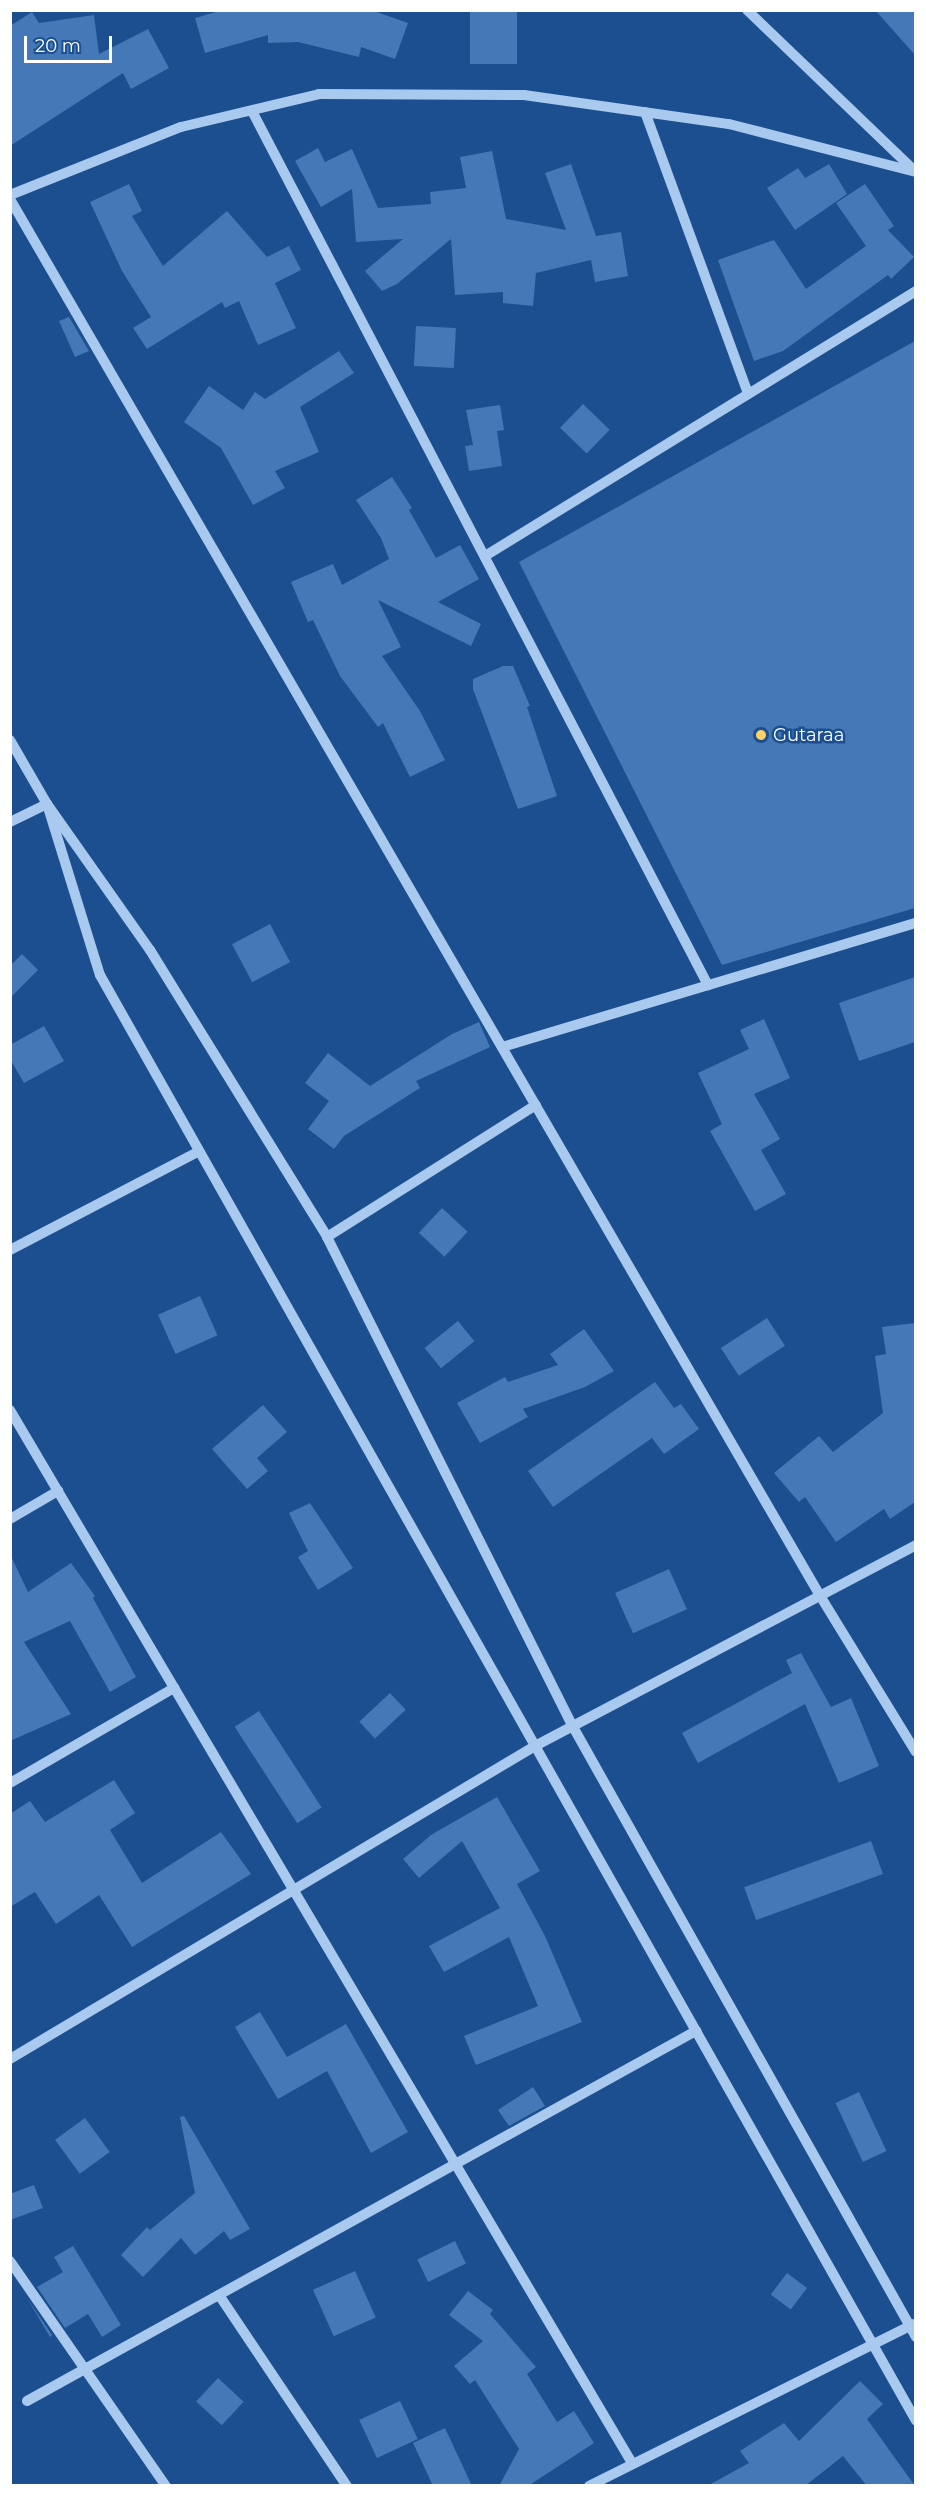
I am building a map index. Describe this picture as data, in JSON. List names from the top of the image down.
{
  "places": ["Gutaraa"],
  "scale_bar": "20 m"
}
